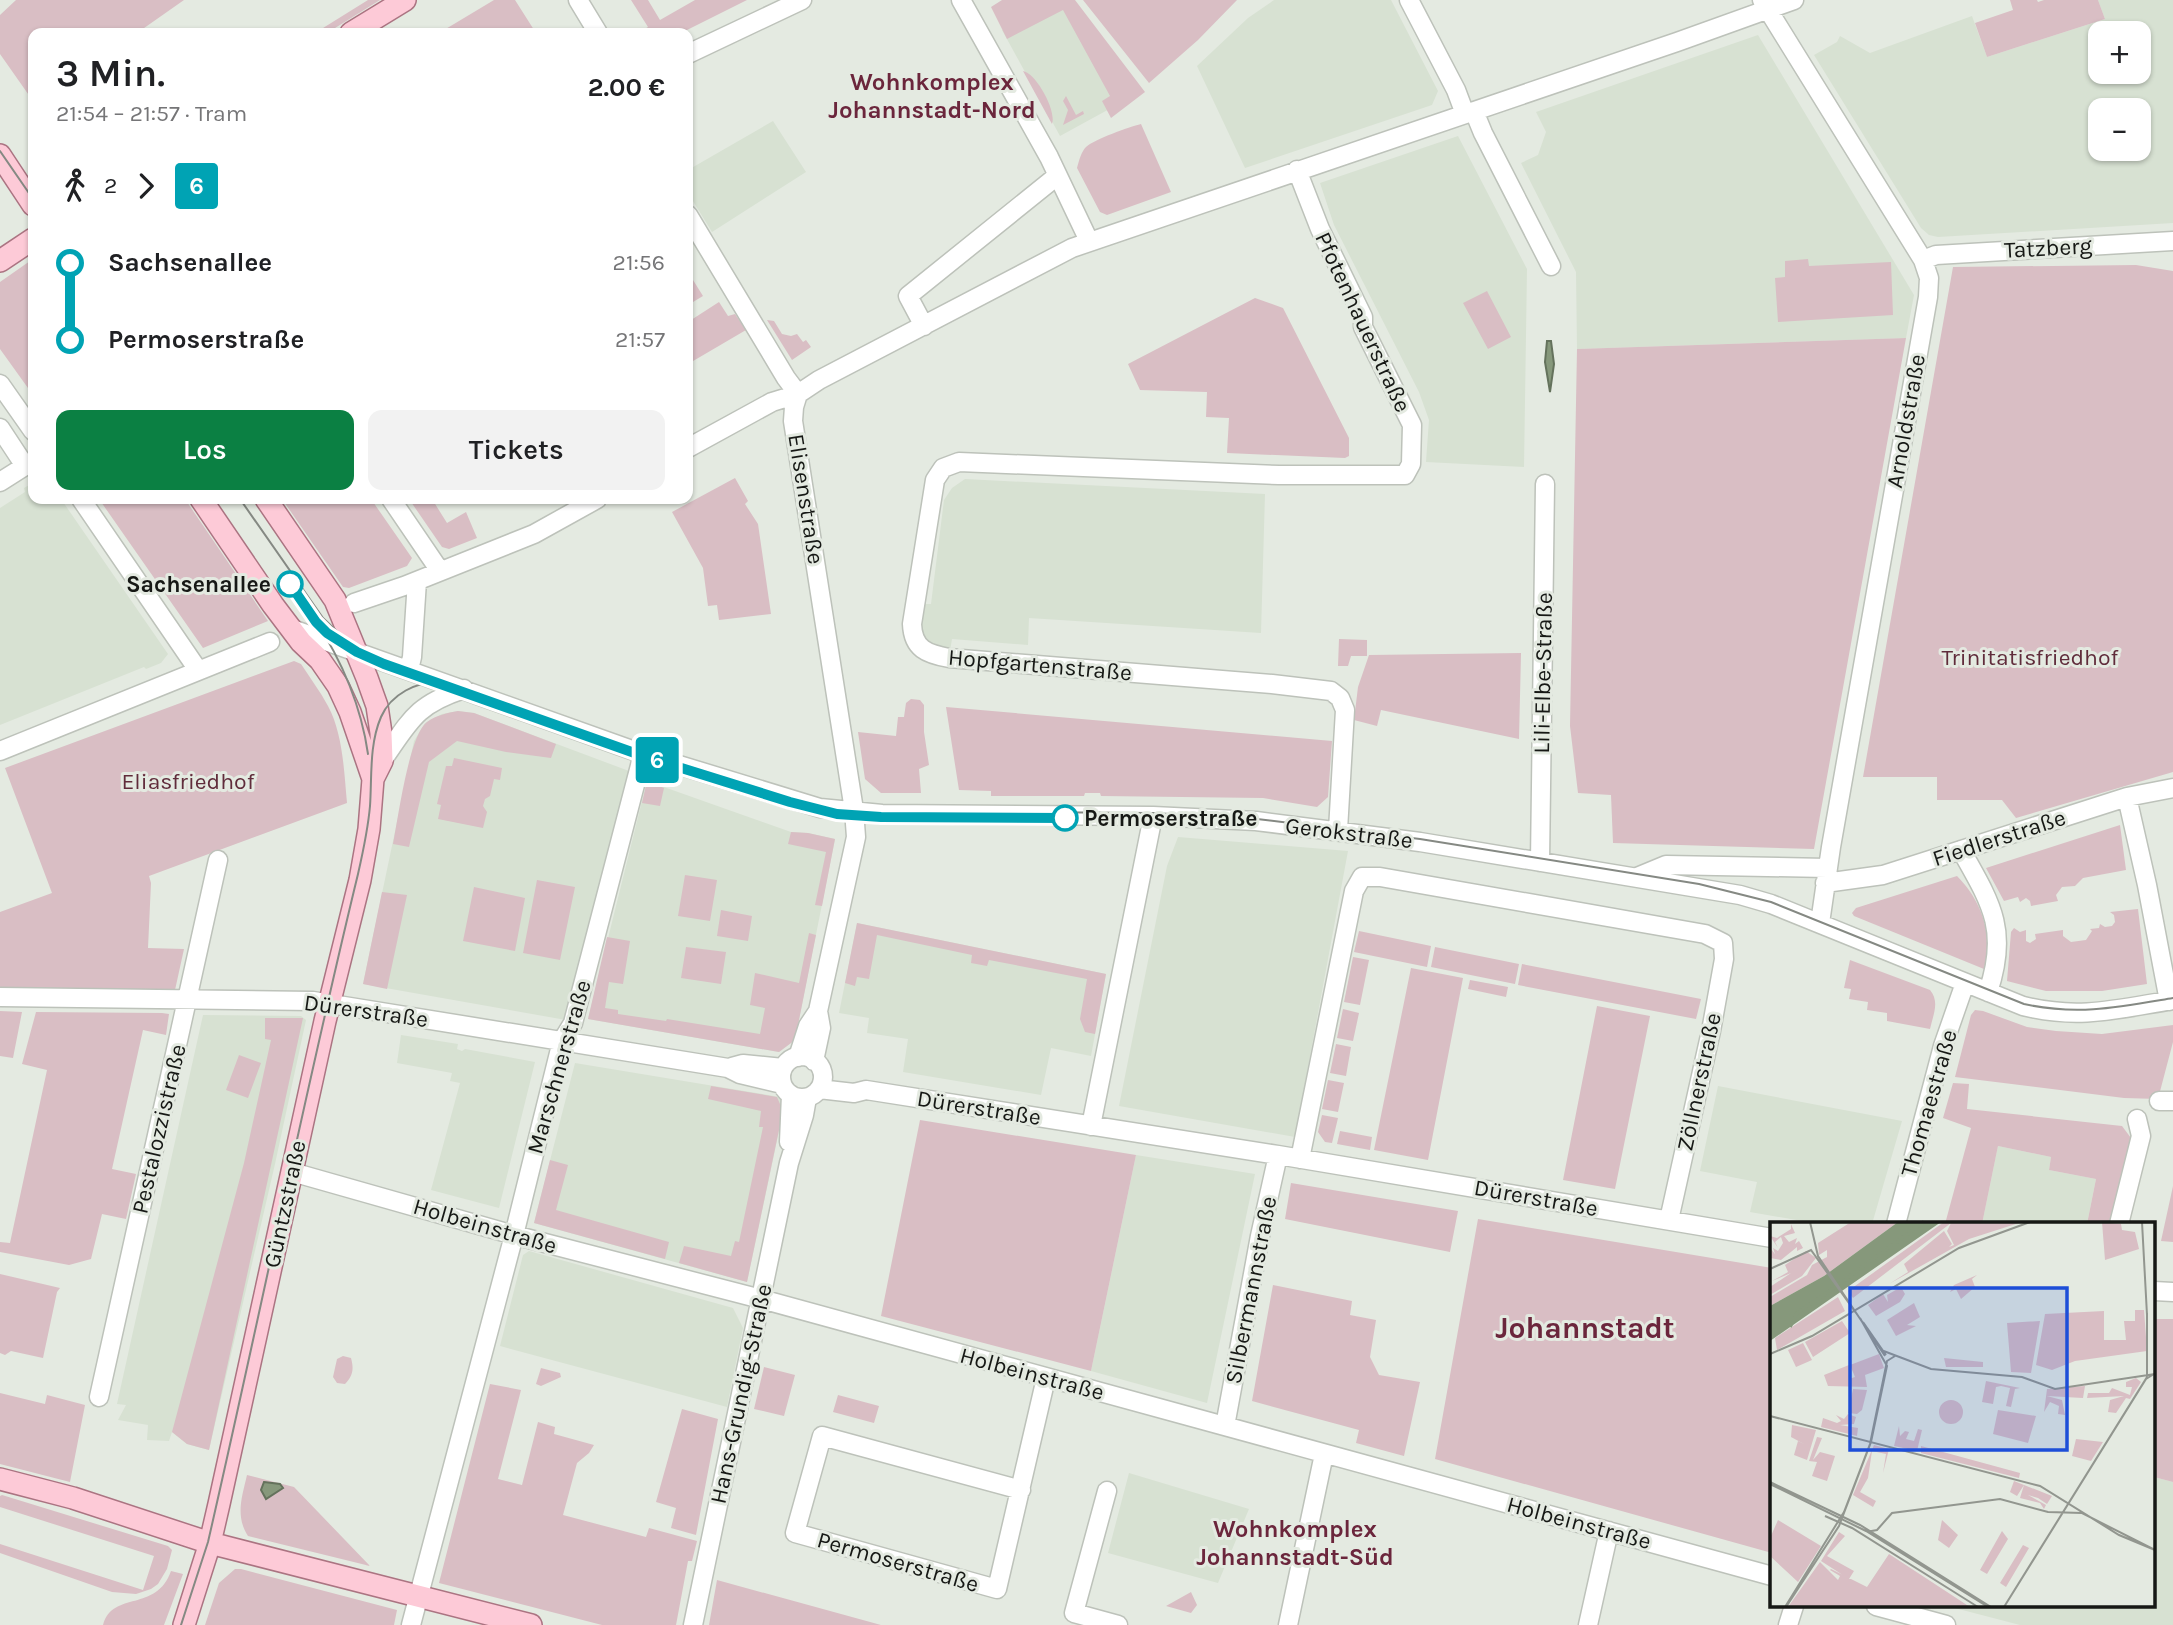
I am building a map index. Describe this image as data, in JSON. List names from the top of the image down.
{
  "streets": {
    "main road": ["Güntzstraße"],
    "street": [
      "Tatzberg",
      "Pfotenhauerstraße",
      "Arnoldstraße",
      "Elisenstraße",
      "Hopfgartenstraße",
      "Lili-Elbe-Straße",
      "Gerokstraße",
      "Fiedlerstraße",
      "Dürerstraße",
      "Marschnerstraße",
      "Zöllnerstraße",
      "Thomaestraße",
      "Pestalozzistraße",
      "Holbeinstraße",
      "Silbermannstraße",
      "Hans-Grundig-Straße",
      "Permoserstraße"
    ]
  },
  "crossings": [
    ["Tatzberg", "Arnoldstraße"],
    ["Pfotenhauerstraße", "Hopfgartenstraße"],
    ["Arnoldstraße", "Gerokstraße"],
    ["Arnoldstraße", "Fiedlerstraße"],
    ["Elisenstraße", "Gerokstraße"],
    ["Elisenstraße", "Hans-Grundig-Straße"],
    ["Hopfgartenstraße", "Gerokstraße"],
    ["Lili-Elbe-Straße", "Gerokstraße"],
    ["Gerokstraße", "Fiedlerstraße"],
    ["Gerokstraße", "Dürerstraße"],
    ["Gerokstraße", "Marschnerstraße"],
    ["Gerokstraße", "Zöllnerstraße"],
    ["Gerokstraße", "Thomaestraße"],
    ["Gerokstraße", "Güntzstraße"],
    ["Gerokstraße", "Hans-Grundig-Straße"],
    ["Dürerstraße", "Marschnerstraße"],
    ["Dürerstraße", "Zöllnerstraße"],
    ["Dürerstraße", "Pestalozzistraße"],
    ["Dürerstraße", "Güntzstraße"],
    ["Dürerstraße", "Silbermannstraße"],
    ["Dürerstraße", "Hans-Grundig-Straße"],
    ["Marschnerstraße", "Holbeinstraße"],
    ["Güntzstraße", "Holbeinstraße"],
    ["Holbeinstraße", "Silbermannstraße"],
    ["Holbeinstraße", "Hans-Grundig-Straße"],
    ["Holbeinstraße", "Permoserstraße"]
  ],
  "districts": ["Wohnkomplex Johannstadt-Nord", "Johannstadt", "Wohnkomplex Johannstadt-Süd"],
  "parks": ["Trinitatisfriedhof", "Eliasfriedhof"],
  "places": ["Sachsenallee", "Permoserstraße"],
  "lines": ["tram line 6"],
  "page": {
    "on_map": "6",
    "map_buttons": ["+", "−"],
    "heading": ["3 Min.", "21:54 – 21:57 · Tram", "2.00 €"],
    "legs": ["2", "6"],
    "list": [
      {
        "name": "Sachsenallee",
        "value": "21:56"
      },
      {
        "name": "Permoserstraße",
        "value": "21:57"
      }
    ],
    "buttons": ["Los", "Tickets"]
  }
}
